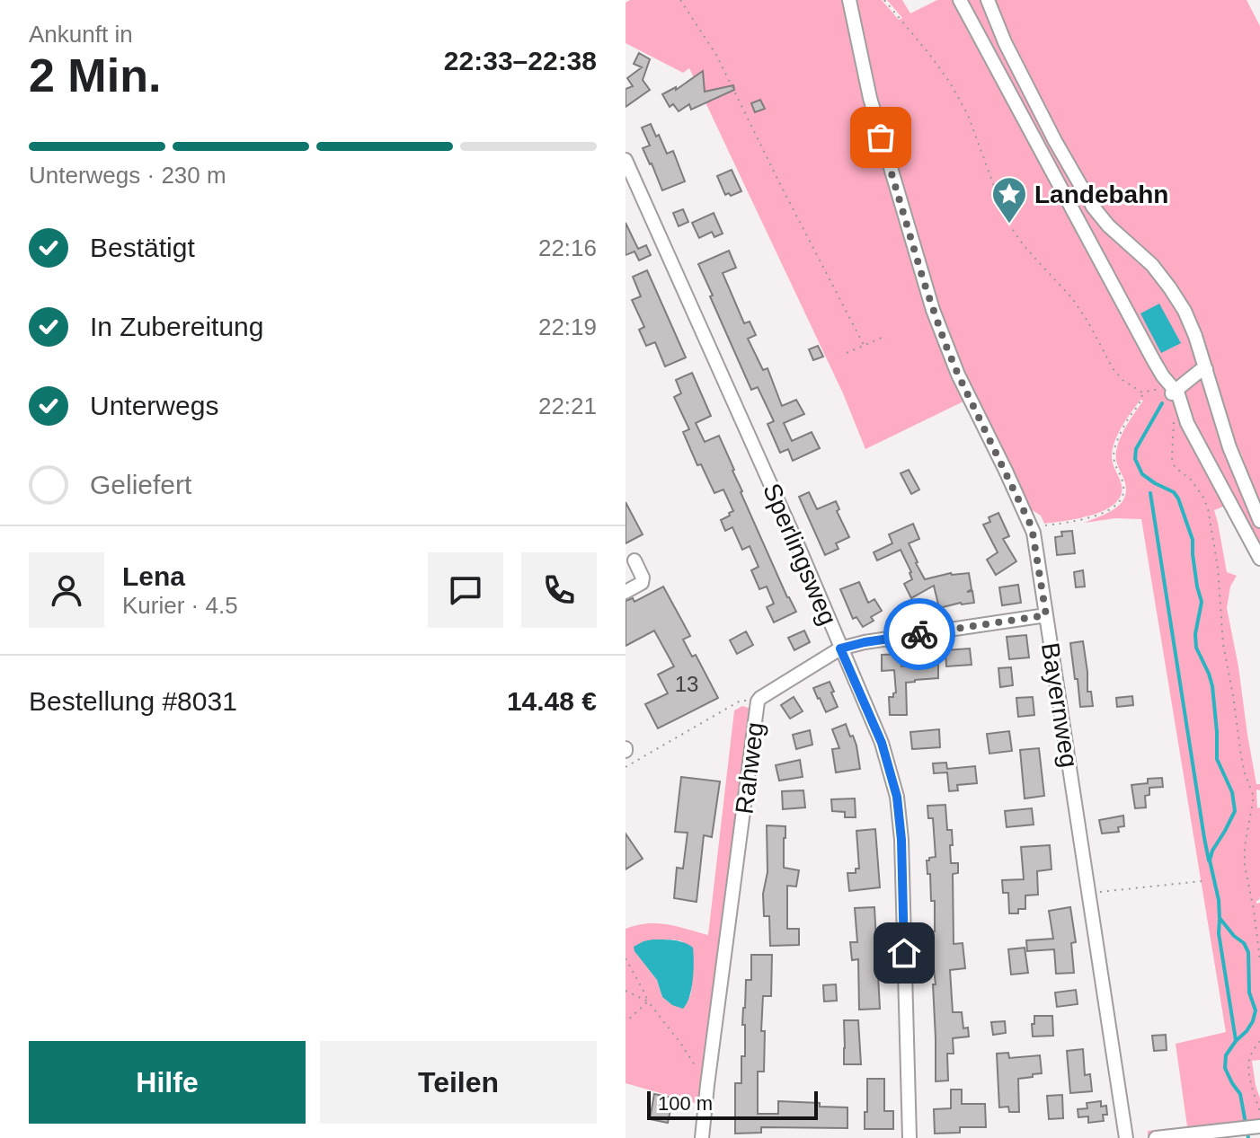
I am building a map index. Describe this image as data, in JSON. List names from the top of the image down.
{
  "streets": {
    "street": ["Sperlingsweg", "Bayernweg", "Rahweg"]
  },
  "crossings": [
    ["Sperlingsweg", "Rahweg"],
    ["Bayernweg", "Rahweg"]
  ],
  "places": {
    "place": ["Landebahn"]
  },
  "house_numbers": ["13"],
  "scale_bar": "100 m",
  "page": {
    "heading": ["2 Min.", "Ankunft in", "22:33–22:38"],
    "panel": [
      "Lena",
      "Kurier · 4.5",
      "Bestellung #8031",
      "14.48 €"
    ],
    "bar": "Unterwegs · 230 m",
    "list": [
      ["Bestätigt", "22:16"],
      ["In Zubereitung", "22:19"],
      ["Unterwegs", "22:21"],
      "Geliefert"
    ],
    "buttons": ["Hilfe", "Teilen"],
    "scale": "100 m"
  }
}
